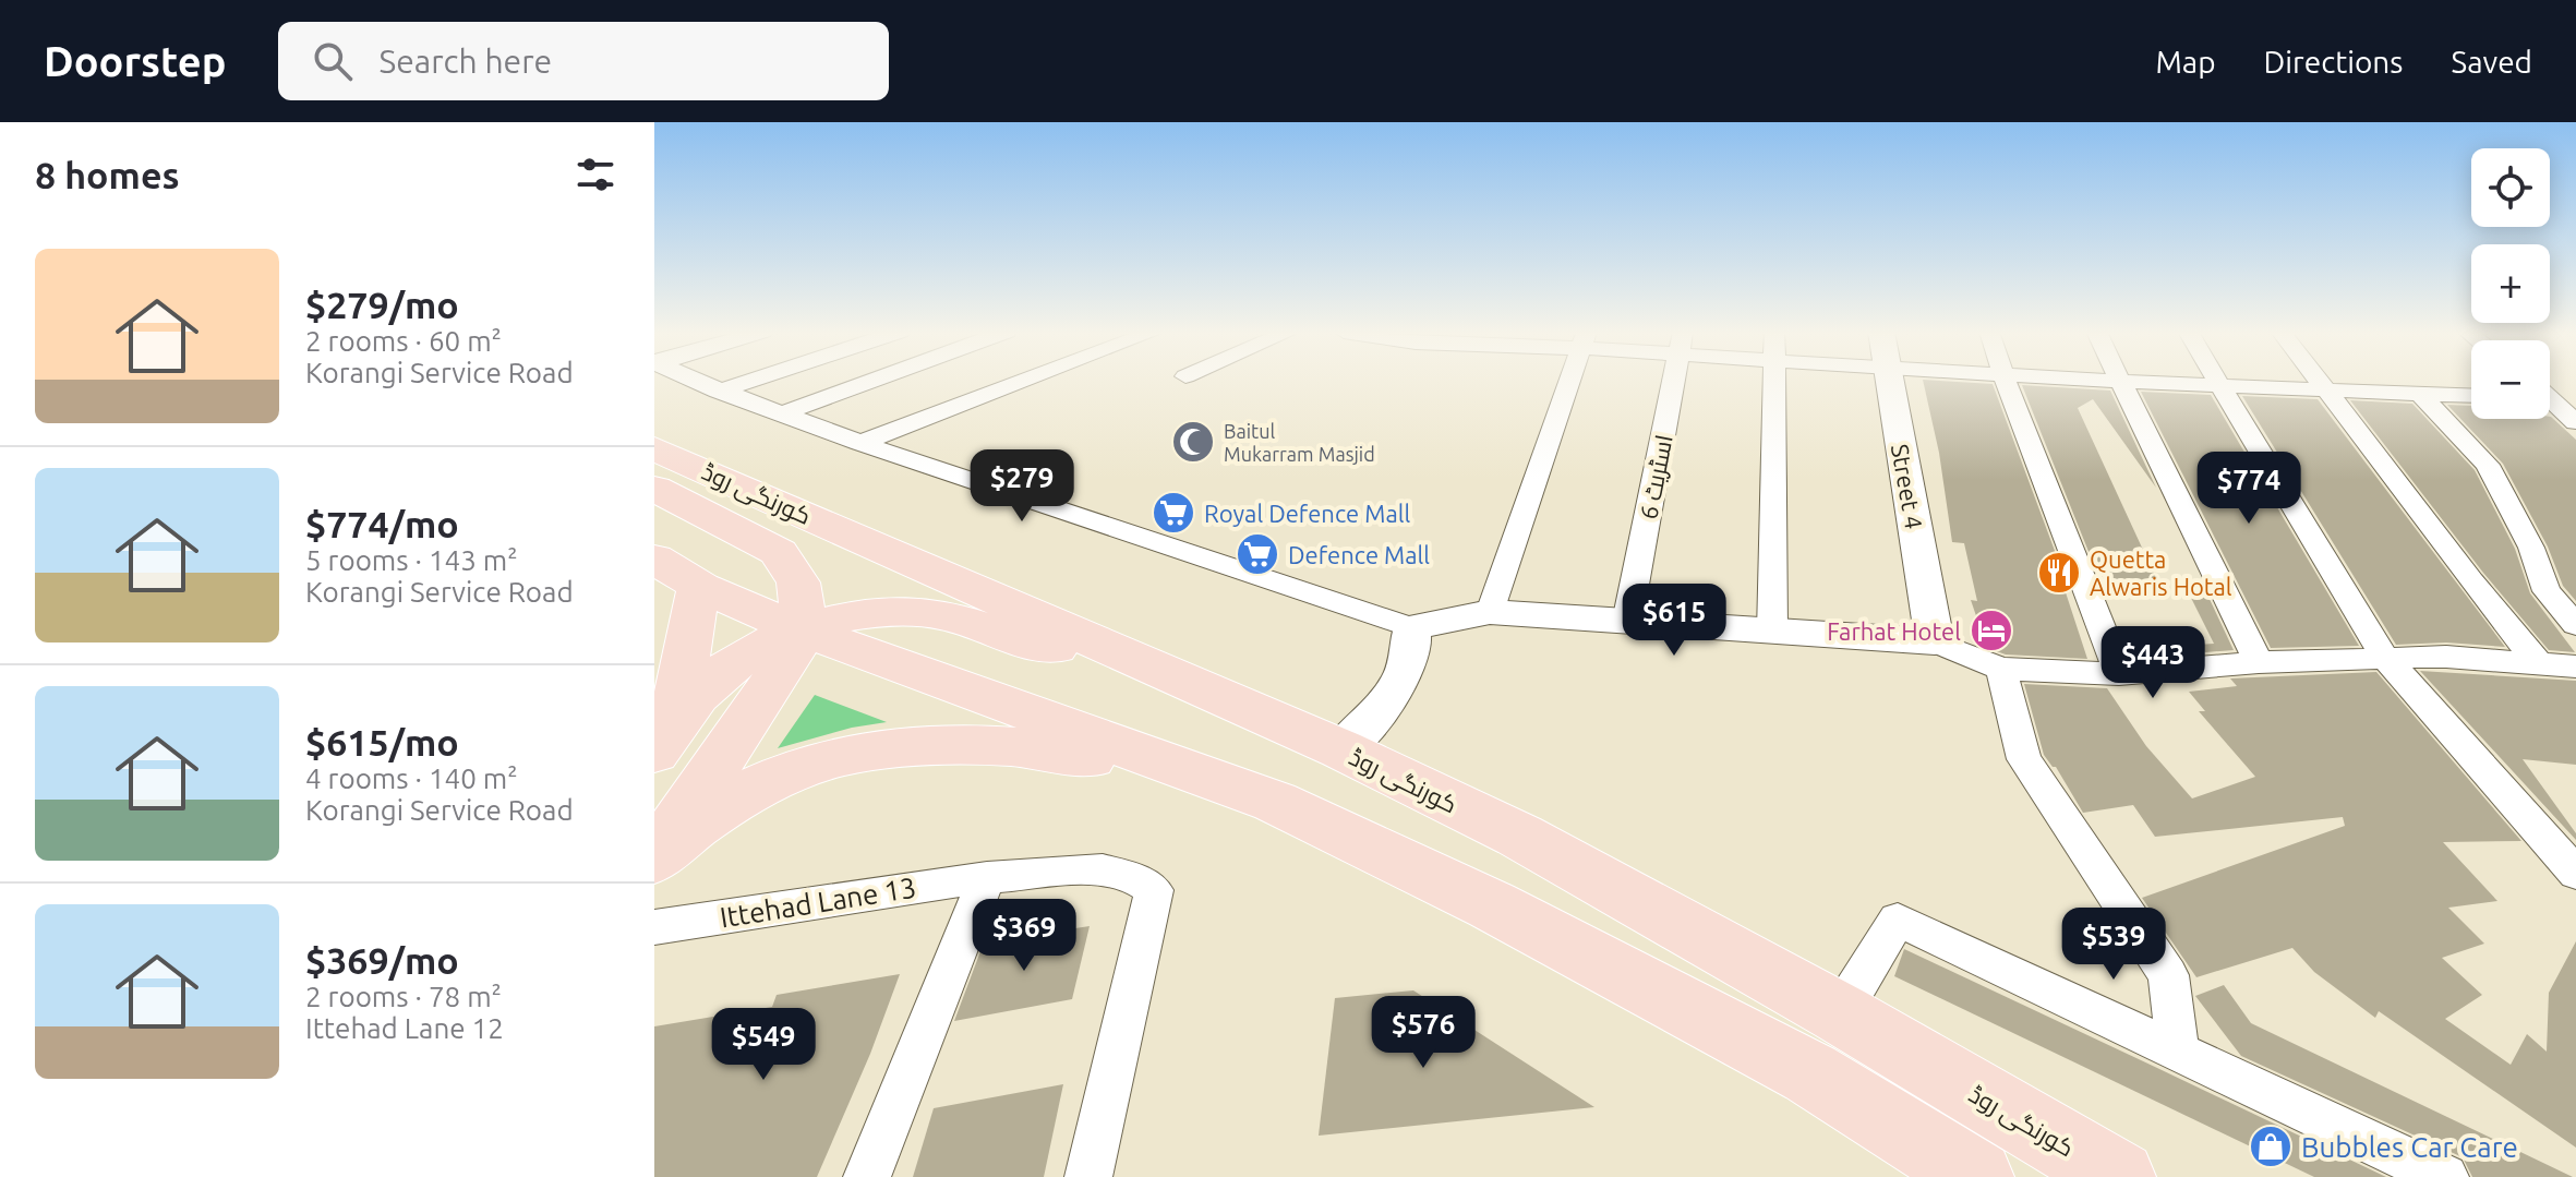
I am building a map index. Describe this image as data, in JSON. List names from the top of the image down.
{
  "streets": {
    "main road": ["کورنگی روڈ"],
    "street": ["اسٹریٹ 6", "Street 4", "Ittehad Lane 13"]
  },
  "places": {
    "mosque": ["Baitul Mukarram Masjid"],
    "supermarket": ["Royal Defence Mall", "Defence Mall"],
    "restaurant": ["Quetta Alwaris Hotal"],
    "hotel": ["Farhat Hotel"],
    "shop": ["Bubbles Car Care"]
  },
  "page": {
    "header": "Doorstep",
    "search": "Search here",
    "nav": ["Map", "Directions", "Saved"],
    "heading": "8 homes",
    "map_buttons": ["+", "−"],
    "list": [
      {
        "name": "$279/mo",
        "note": "2 rooms · 60 m² · Korangi Service Road"
      },
      {
        "name": "$774/mo",
        "note": "5 rooms · 143 m² · Korangi Service Road"
      },
      {
        "name": "$615/mo",
        "note": "4 rooms · 140 m² · Korangi Service Road"
      },
      {
        "name": "$369/mo",
        "note": "2 rooms · 78 m² · Ittehad Lane 12"
      }
    ],
    "price": [
      "$279",
      "$774",
      "$615",
      "$443",
      "$369",
      "$539",
      "$576",
      "$549"
    ]
  }
}
